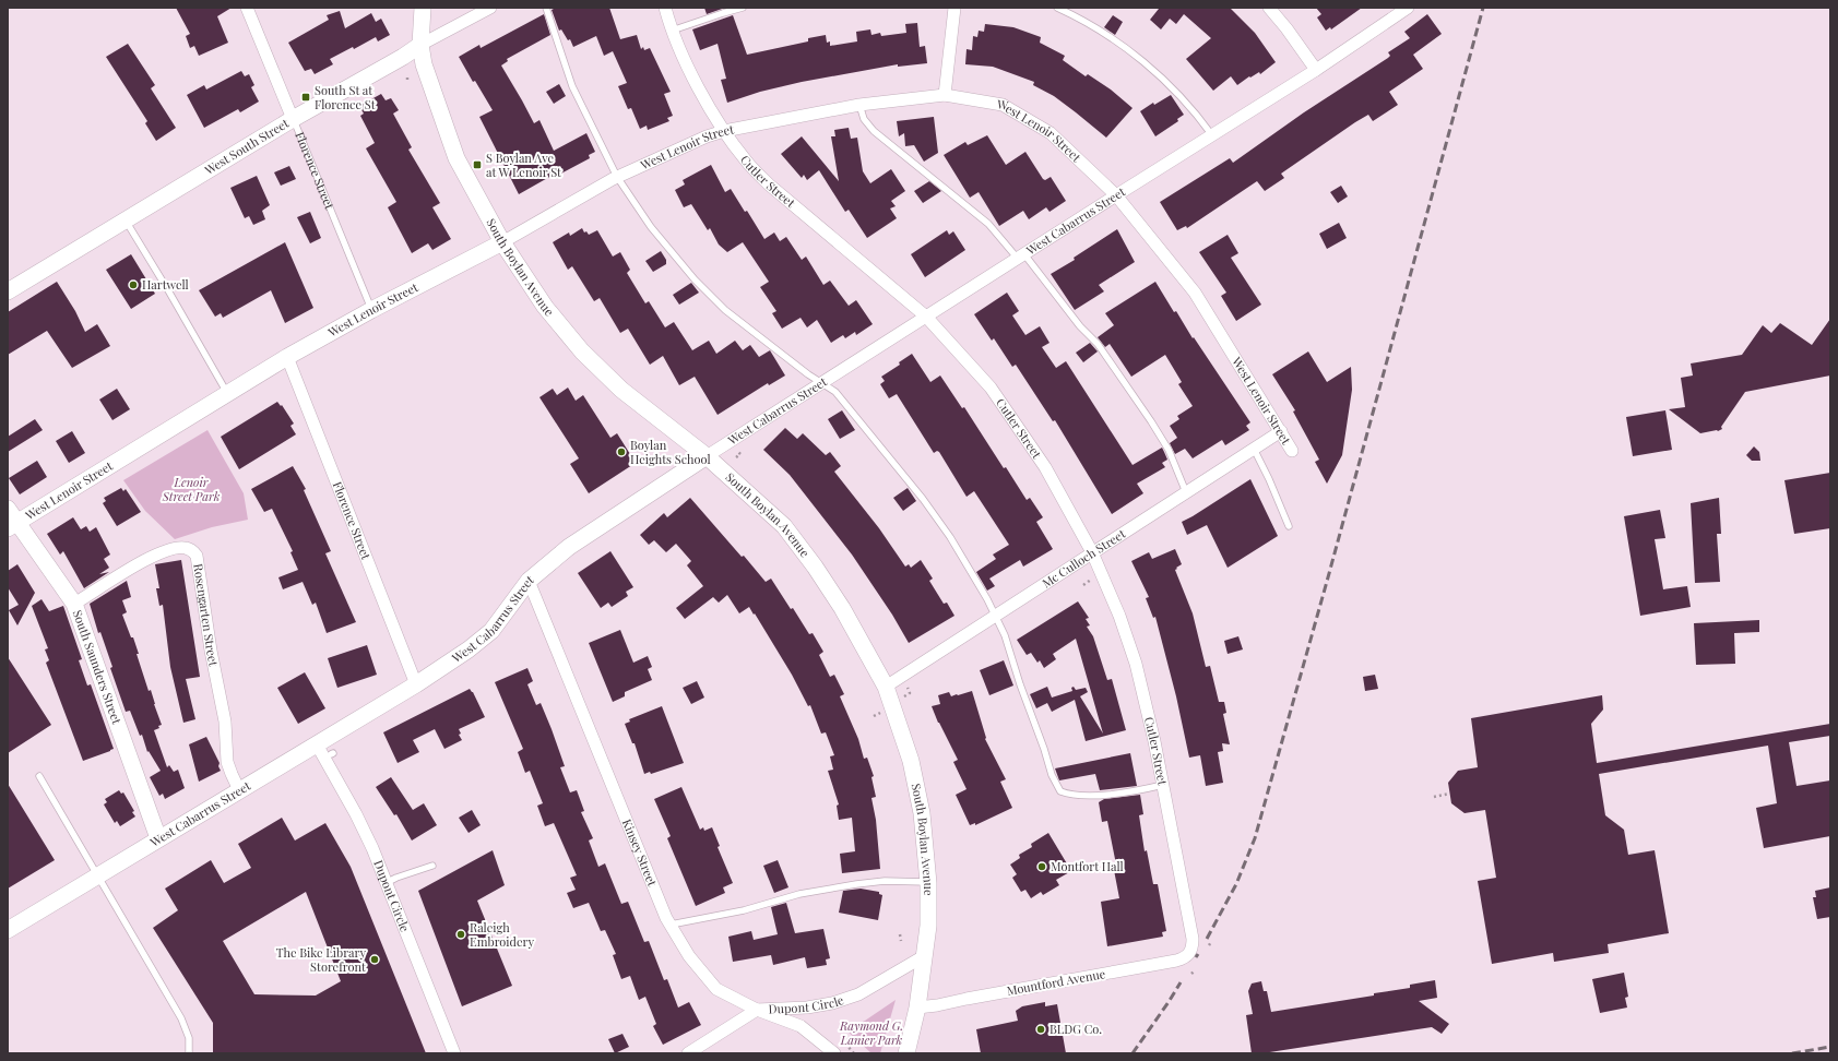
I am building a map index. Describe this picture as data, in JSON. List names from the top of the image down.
{
  "streets": {
    "street": [
      "West Lenoir Street",
      "West South Street",
      "Florence Street",
      "Cutler Street",
      "West Cabarrus Street",
      "South Boylan Avenue",
      "Mc Culloch Street",
      "Rosengarten Street",
      "South Saunders Street",
      "Kinsey Street",
      "Dupont Circle",
      "Mountford Avenue"
    ]
  },
  "crossings": [
    ["West Lenoir Street", "Florence Street"],
    ["West Lenoir Street", "Cutler Street"],
    ["West Lenoir Street", "West Cabarrus Street"],
    ["West Lenoir Street", "South Boylan Avenue"],
    ["West Lenoir Street", "Mc Culloch Street"],
    ["West Lenoir Street", "South Saunders Street"],
    ["West South Street", "Florence Street"],
    ["West South Street", "South Boylan Avenue"],
    ["Florence Street", "West Cabarrus Street"],
    ["Cutler Street", "West Cabarrus Street"],
    ["Cutler Street", "Mc Culloch Street"],
    ["Cutler Street", "Mountford Avenue"],
    ["West Cabarrus Street", "South Boylan Avenue"],
    ["West Cabarrus Street", "Rosengarten Street"],
    ["West Cabarrus Street", "South Saunders Street"],
    ["West Cabarrus Street", "Kinsey Street"],
    ["West Cabarrus Street", "Dupont Circle"],
    ["South Boylan Avenue", "Mc Culloch Street"],
    ["South Boylan Avenue", "Dupont Circle"],
    ["South Boylan Avenue", "Mountford Avenue"],
    ["Rosengarten Street", "South Saunders Street"],
    ["Kinsey Street", "Dupont Circle"]
  ],
  "parks": ["Lenoir Street Park", "Raymond G. Lanier Park"],
  "places": {
    "transit": ["South St at Florence St", "S Boylan Ave at W Lenoir St"],
    "other": [
      "Hartwell",
      "Boylan Heights School",
      "Montfort Hall",
      "Raleigh Embroidery",
      "The Bike Library Storefront",
      "BLDG Co."
    ]
  }
}
